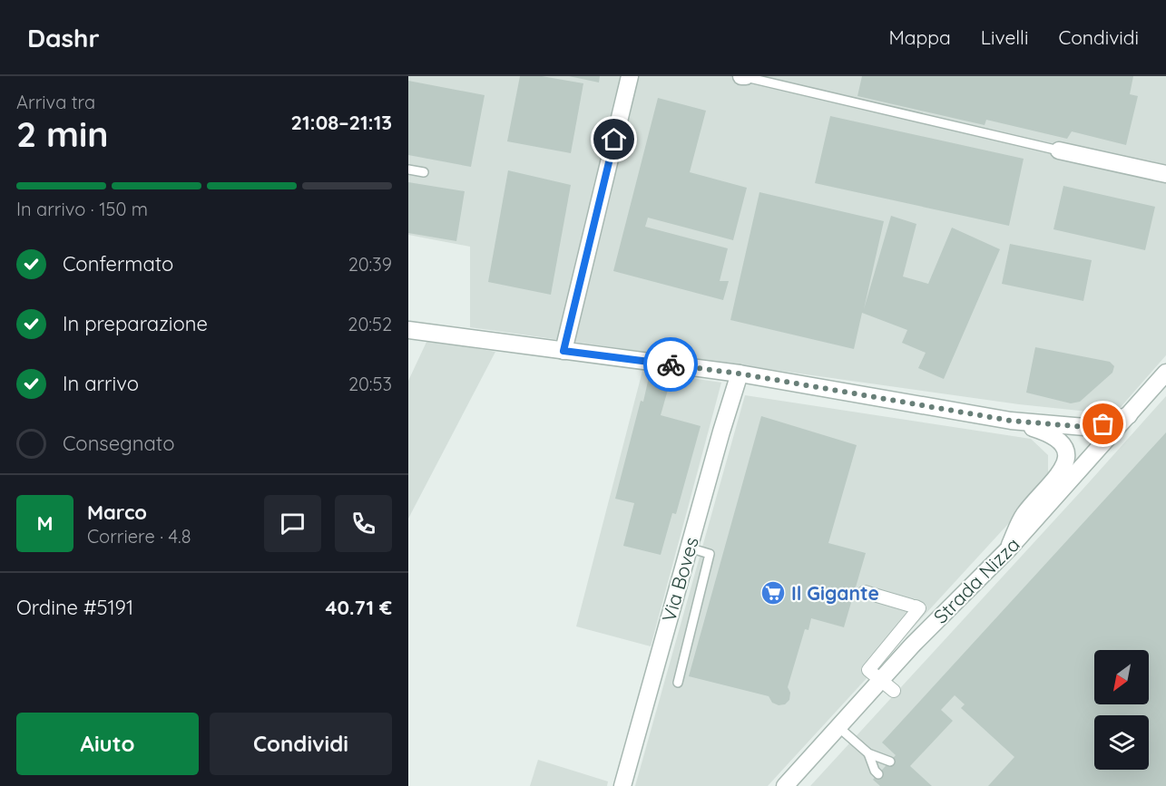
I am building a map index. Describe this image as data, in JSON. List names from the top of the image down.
{
  "streets": {
    "street": ["Via Boves", "Strada Nizza"]
  },
  "places": {
    "supermarket": ["Il Gigante"]
  },
  "north": "bottom left",
  "page": {
    "header": "Dashr",
    "nav": ["Mappa", "Livelli", "Condividi"],
    "heading": ["2 min", "Arriva tra", "21:08–21:13"],
    "panel": [
      "Marco",
      "Corriere · 4.8",
      "Ordine #5191",
      "40.71 €"
    ],
    "bar": "In arrivo · 150 m",
    "list": [
      ["Confermato", "20:39"],
      ["In preparazione", "20:52"],
      ["In arrivo", "20:53"],
      "Consegnato"
    ],
    "round": "M",
    "buttons": ["Aiuto", "Condividi"]
  }
}
